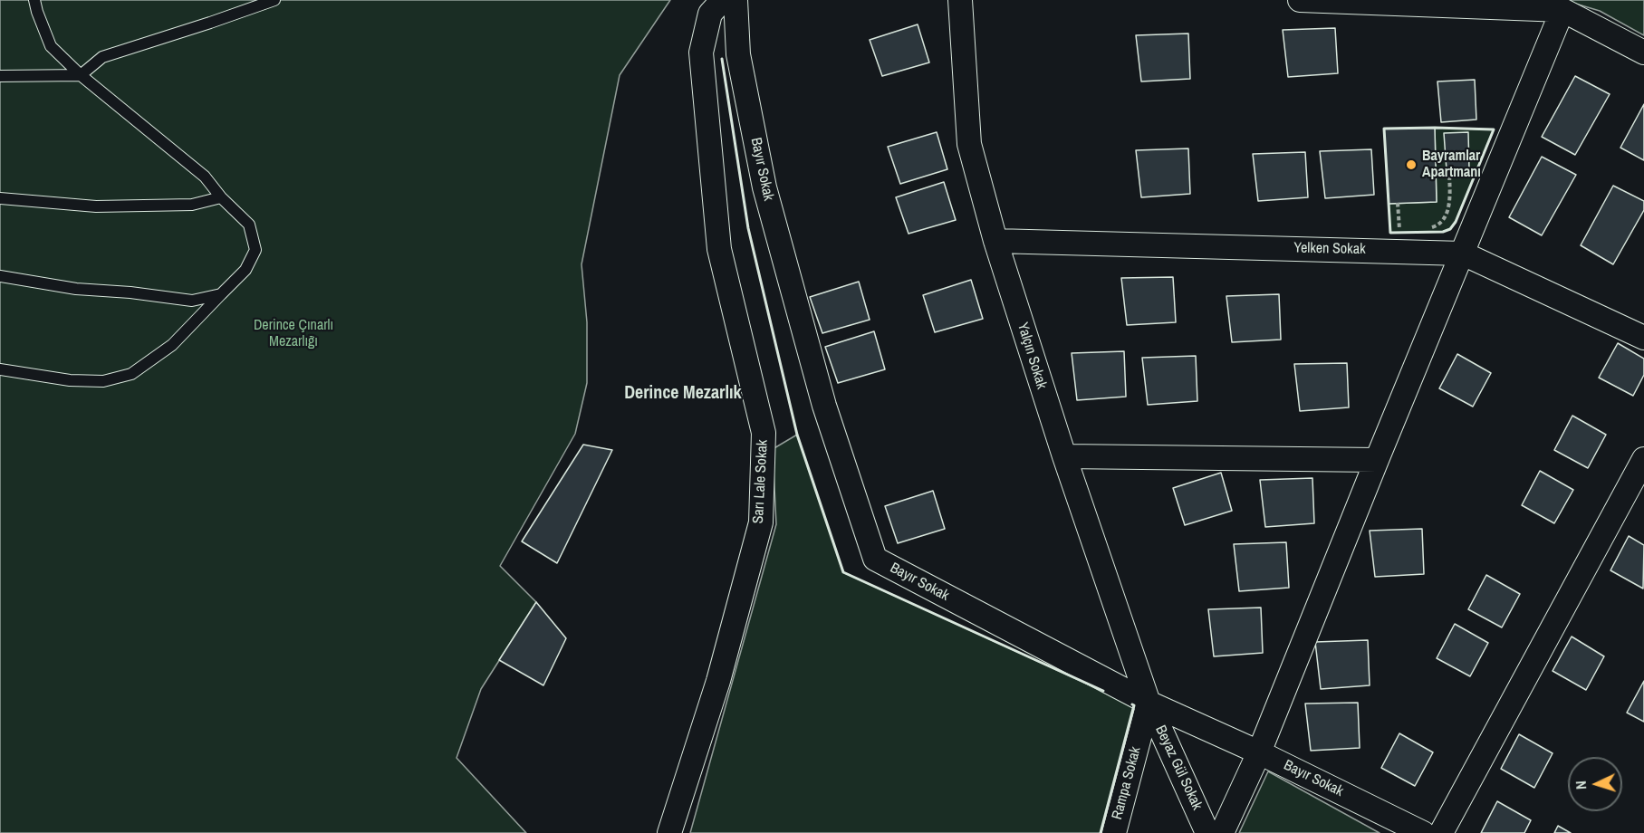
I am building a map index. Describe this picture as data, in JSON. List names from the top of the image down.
{
  "streets": {
    "street": [
      "Bayır Sokak",
      "Yelken Sokak",
      "Yalçın Sokak",
      "Sarı Lale Sokak",
      "Beyaz Gül Sokak",
      "Rampa Sokak"
    ]
  },
  "crossings": [
    ["Bayır Sokak", "Yalçın Sokak"],
    ["Bayır Sokak", "Beyaz Gül Sokak"],
    ["Bayır Sokak", "Rampa Sokak"],
    ["Yelken Sokak", "Yalçın Sokak"],
    ["Yalçın Sokak", "Beyaz Gül Sokak"],
    ["Yalçın Sokak", "Rampa Sokak"],
    ["Beyaz Gül Sokak", "Rampa Sokak"]
  ],
  "districts": ["Derince Mezarlık"],
  "parks": ["Derince Çınarlı Mezarlığı"],
  "places": ["Bayramlar Apartmanı"],
  "north": "left"
}
